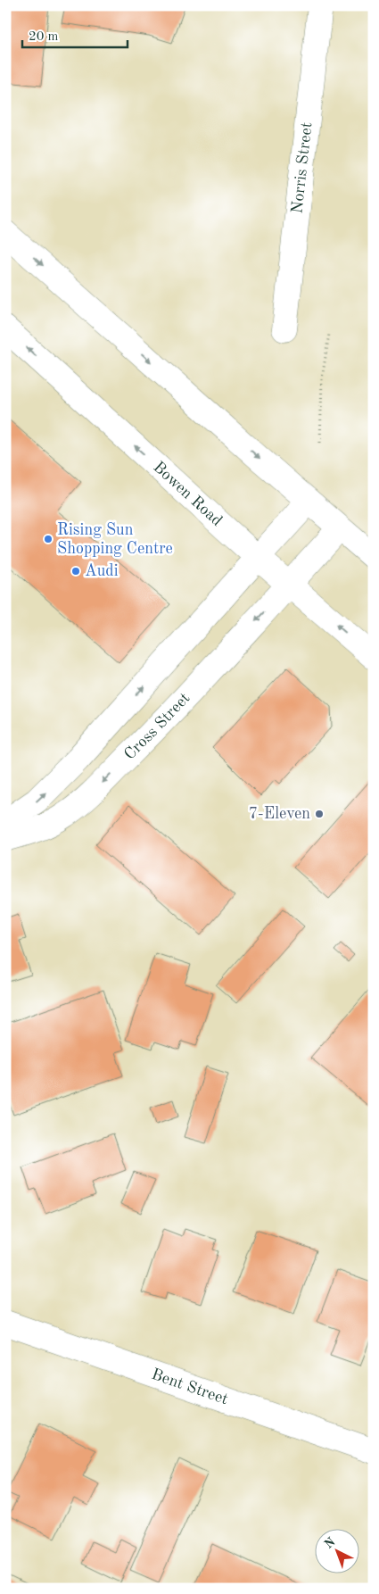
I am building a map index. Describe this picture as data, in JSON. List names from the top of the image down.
{
  "streets": {
    "main road": [
      "Norris Street",
      "Bowen Road",
      "Cross Street",
      "Bent Street"
    ]
  },
  "crossings": [
    ["Bowen Road", "Cross Street"]
  ],
  "places": ["Rising Sun Shopping Centre", "Audi", "7-Eleven"],
  "scale_bar": "20 m",
  "north": "top left"
}
